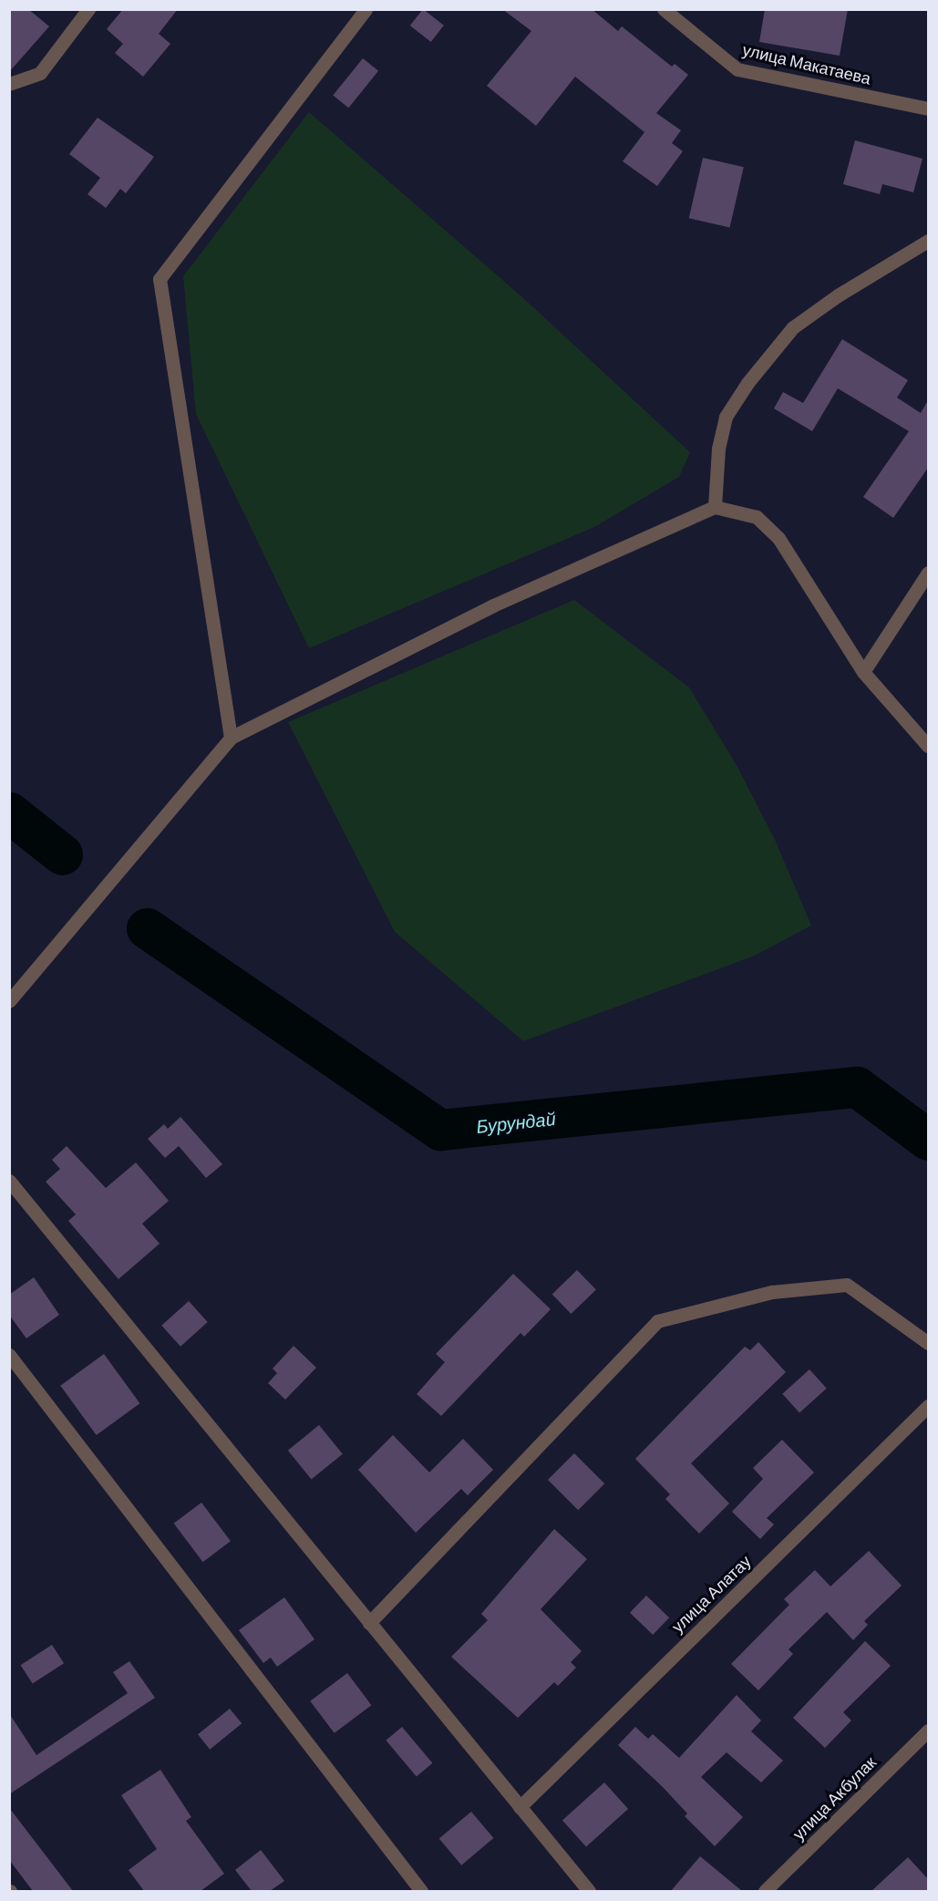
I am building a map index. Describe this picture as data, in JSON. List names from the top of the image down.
{
  "streets": {
    "street": ["улица Макатаева", "улица Алатау", "улица Акбулак"]
  },
  "water": ["Бурундай"]
}
